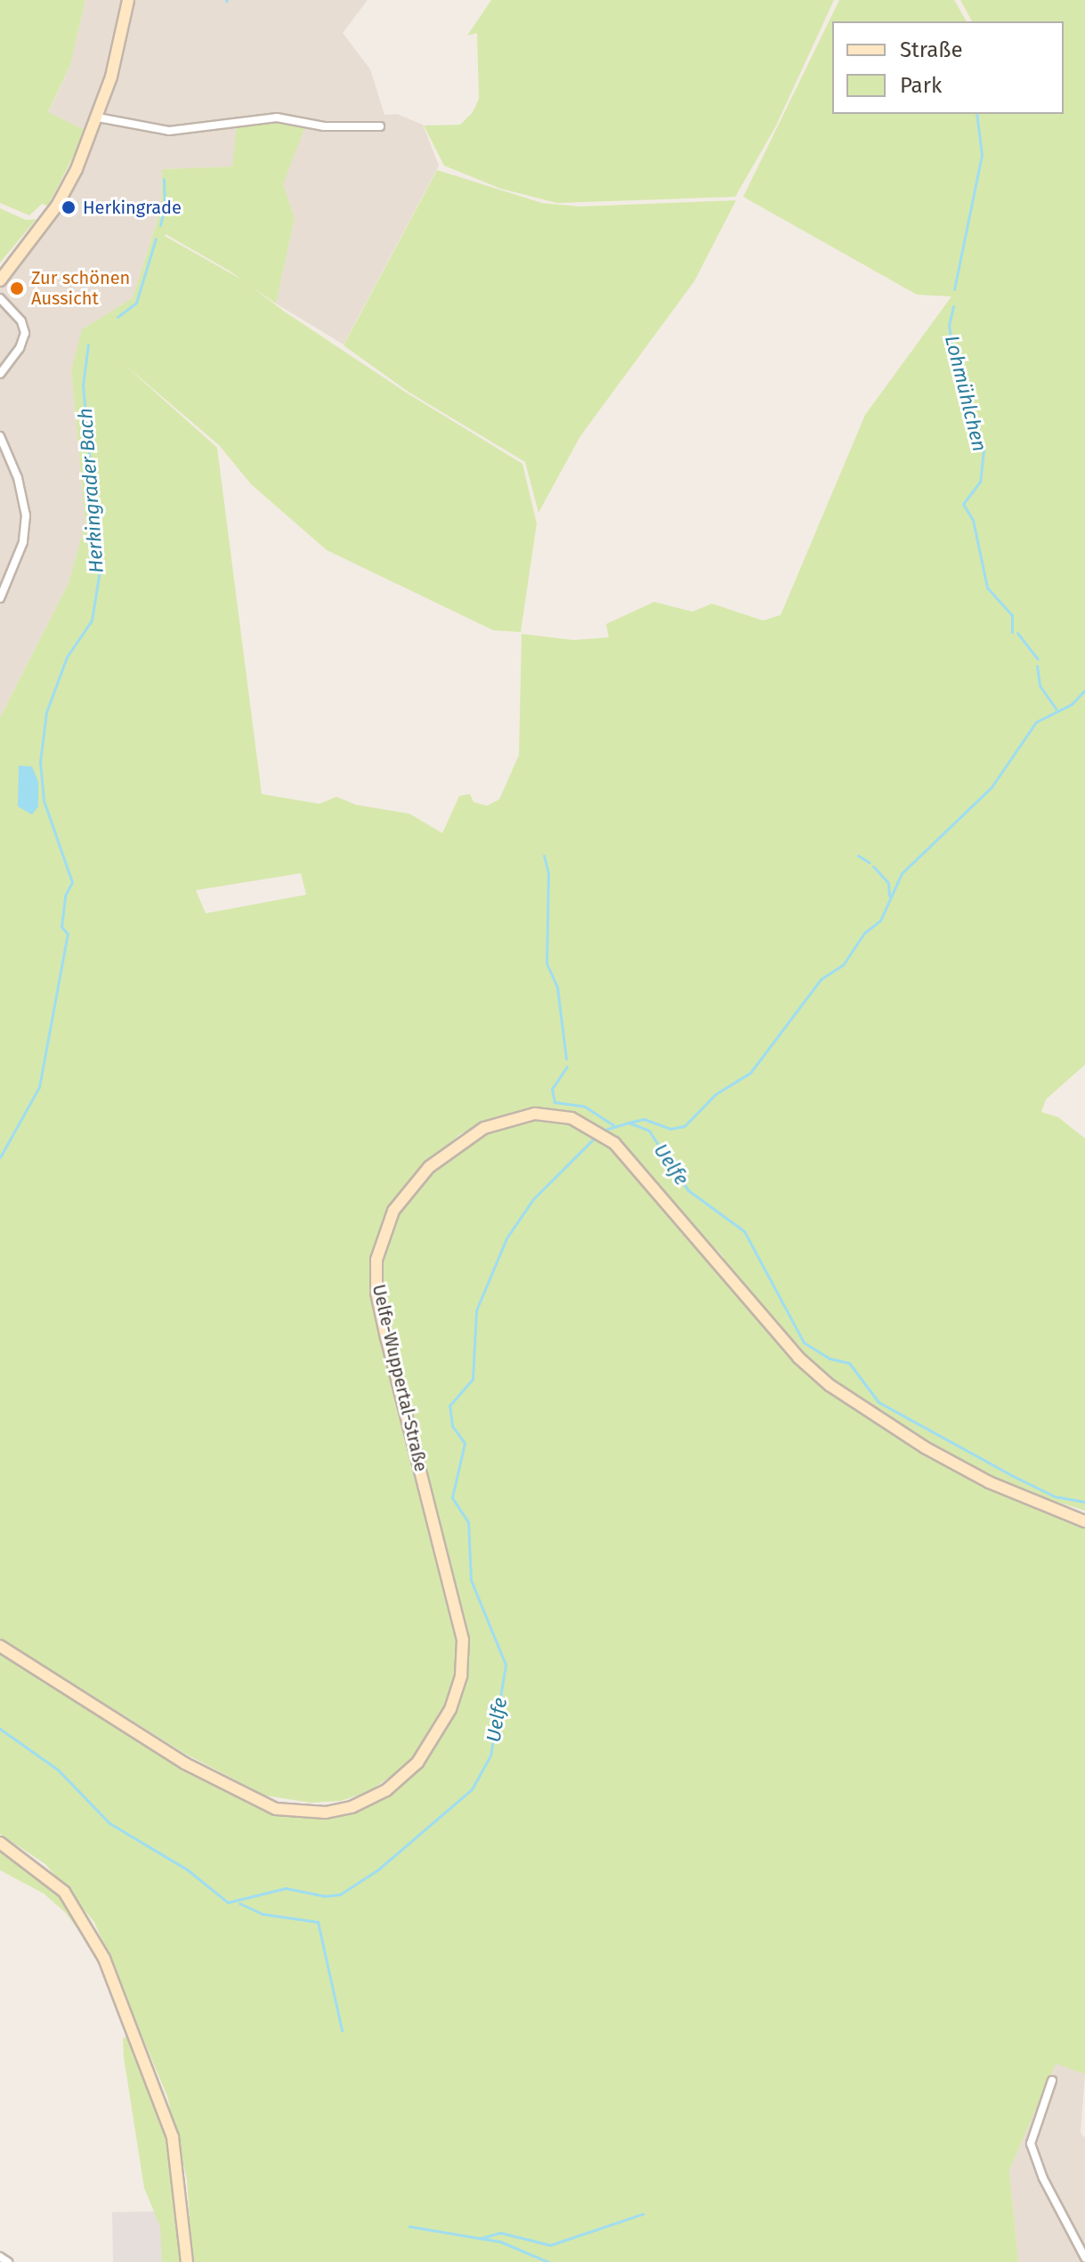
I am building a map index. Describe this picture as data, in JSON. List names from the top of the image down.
{
  "streets": {
    "main road": ["Uelfe-Wuppertal-Straße"]
  },
  "water": ["Lohmühlchen", "Herkingrader Bach", "Uelfe"],
  "places": ["Herkingrade", "Zur schönen Aussicht"],
  "legend": ["Straße", "Park"]
}
